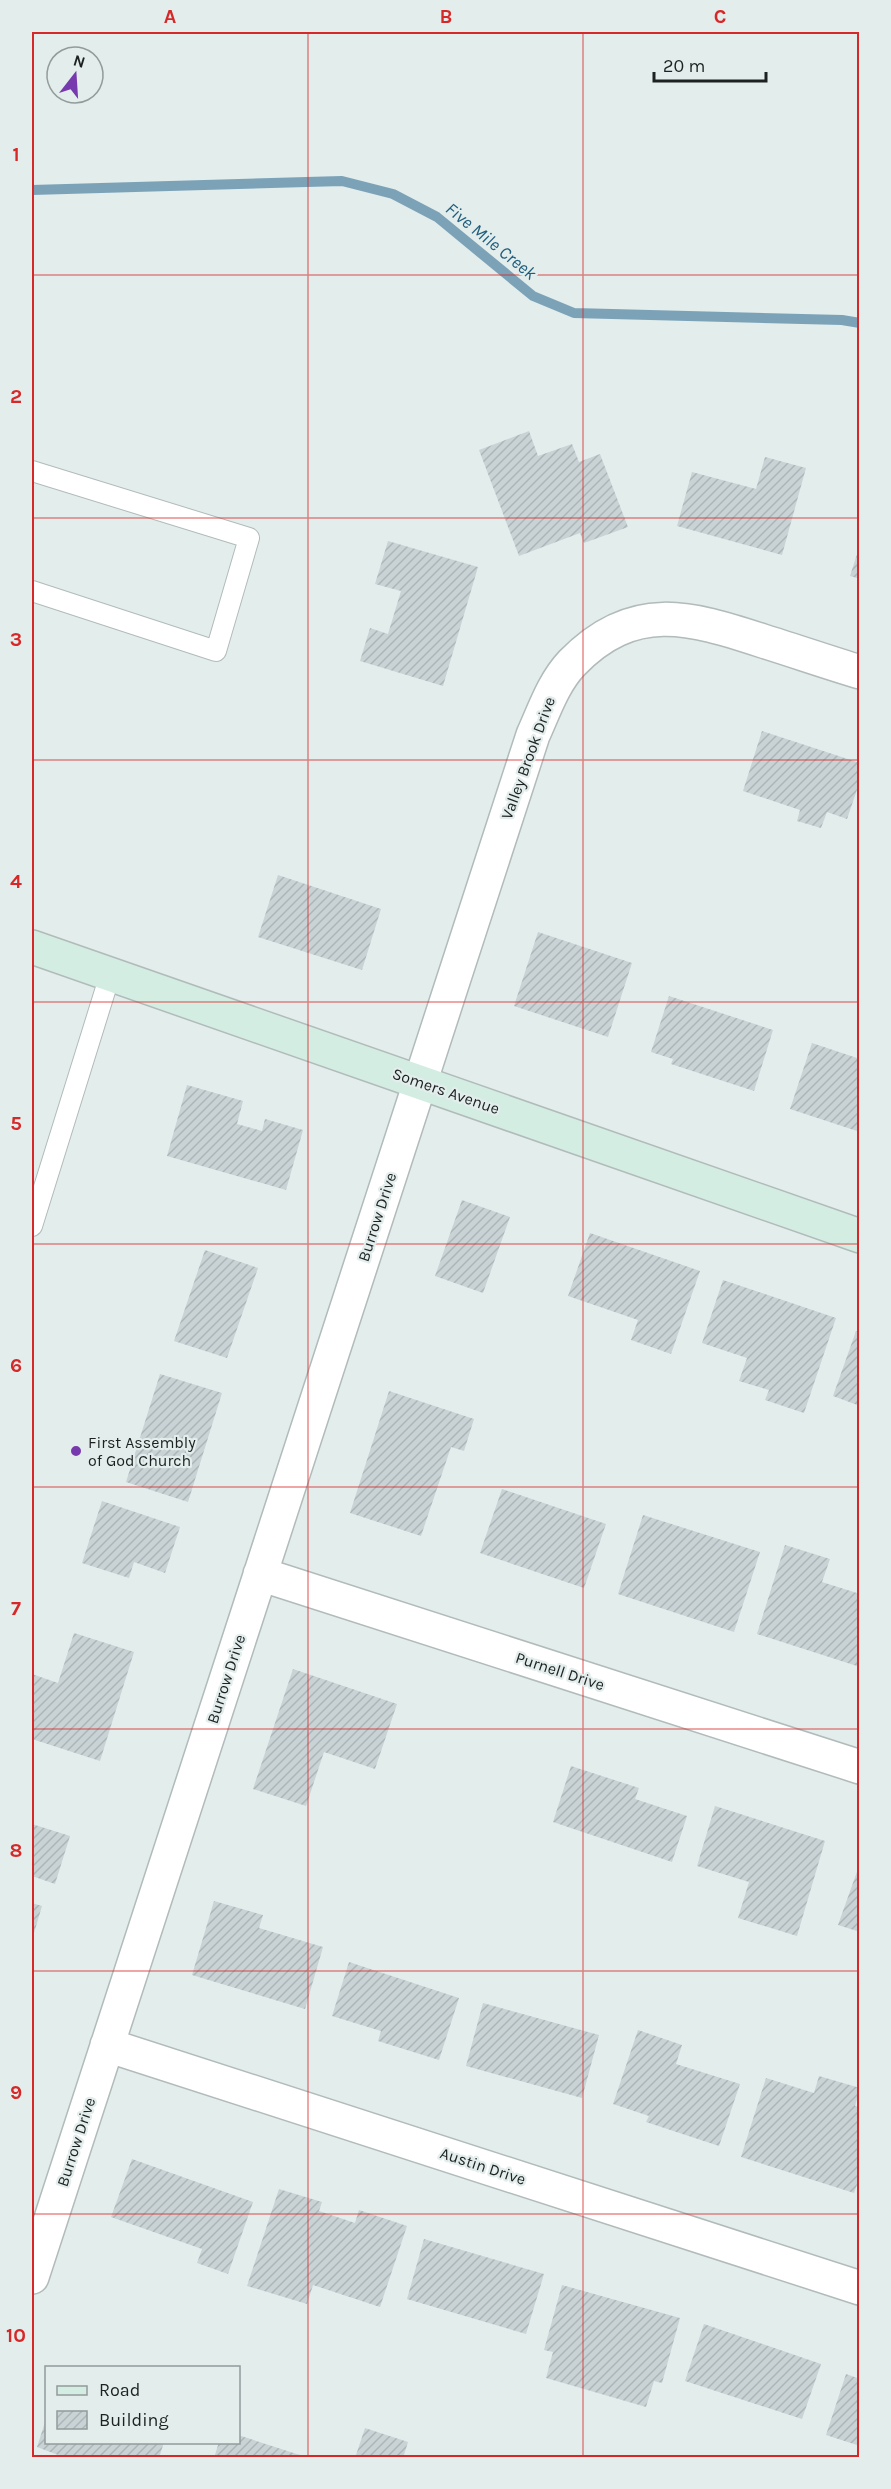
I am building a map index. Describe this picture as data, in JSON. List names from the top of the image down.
{
  "streets": {
    "street": [
      "Valley Brook Drive",
      "Somers Avenue",
      "Burrow Drive",
      "Purnell Drive",
      "Austin Drive"
    ]
  },
  "crossings": [
    ["Valley Brook Drive", "Somers Avenue"],
    ["Valley Brook Drive", "Burrow Drive"],
    ["Somers Avenue", "Burrow Drive"],
    ["Burrow Drive", "Purnell Drive"],
    ["Burrow Drive", "Austin Drive"]
  ],
  "water": ["Five Mile Creek"],
  "places": ["First Assembly of God Church"],
  "legend": ["Road", "Building"],
  "scale_bar": "20 m",
  "north": "top",
  "grid": {
    "columns": ["A", "B", "C"],
    "rows": [
      "1",
      "2",
      "3",
      "4",
      "5",
      "6",
      "7",
      "8",
      "9",
      "10"
    ]
  }
}
